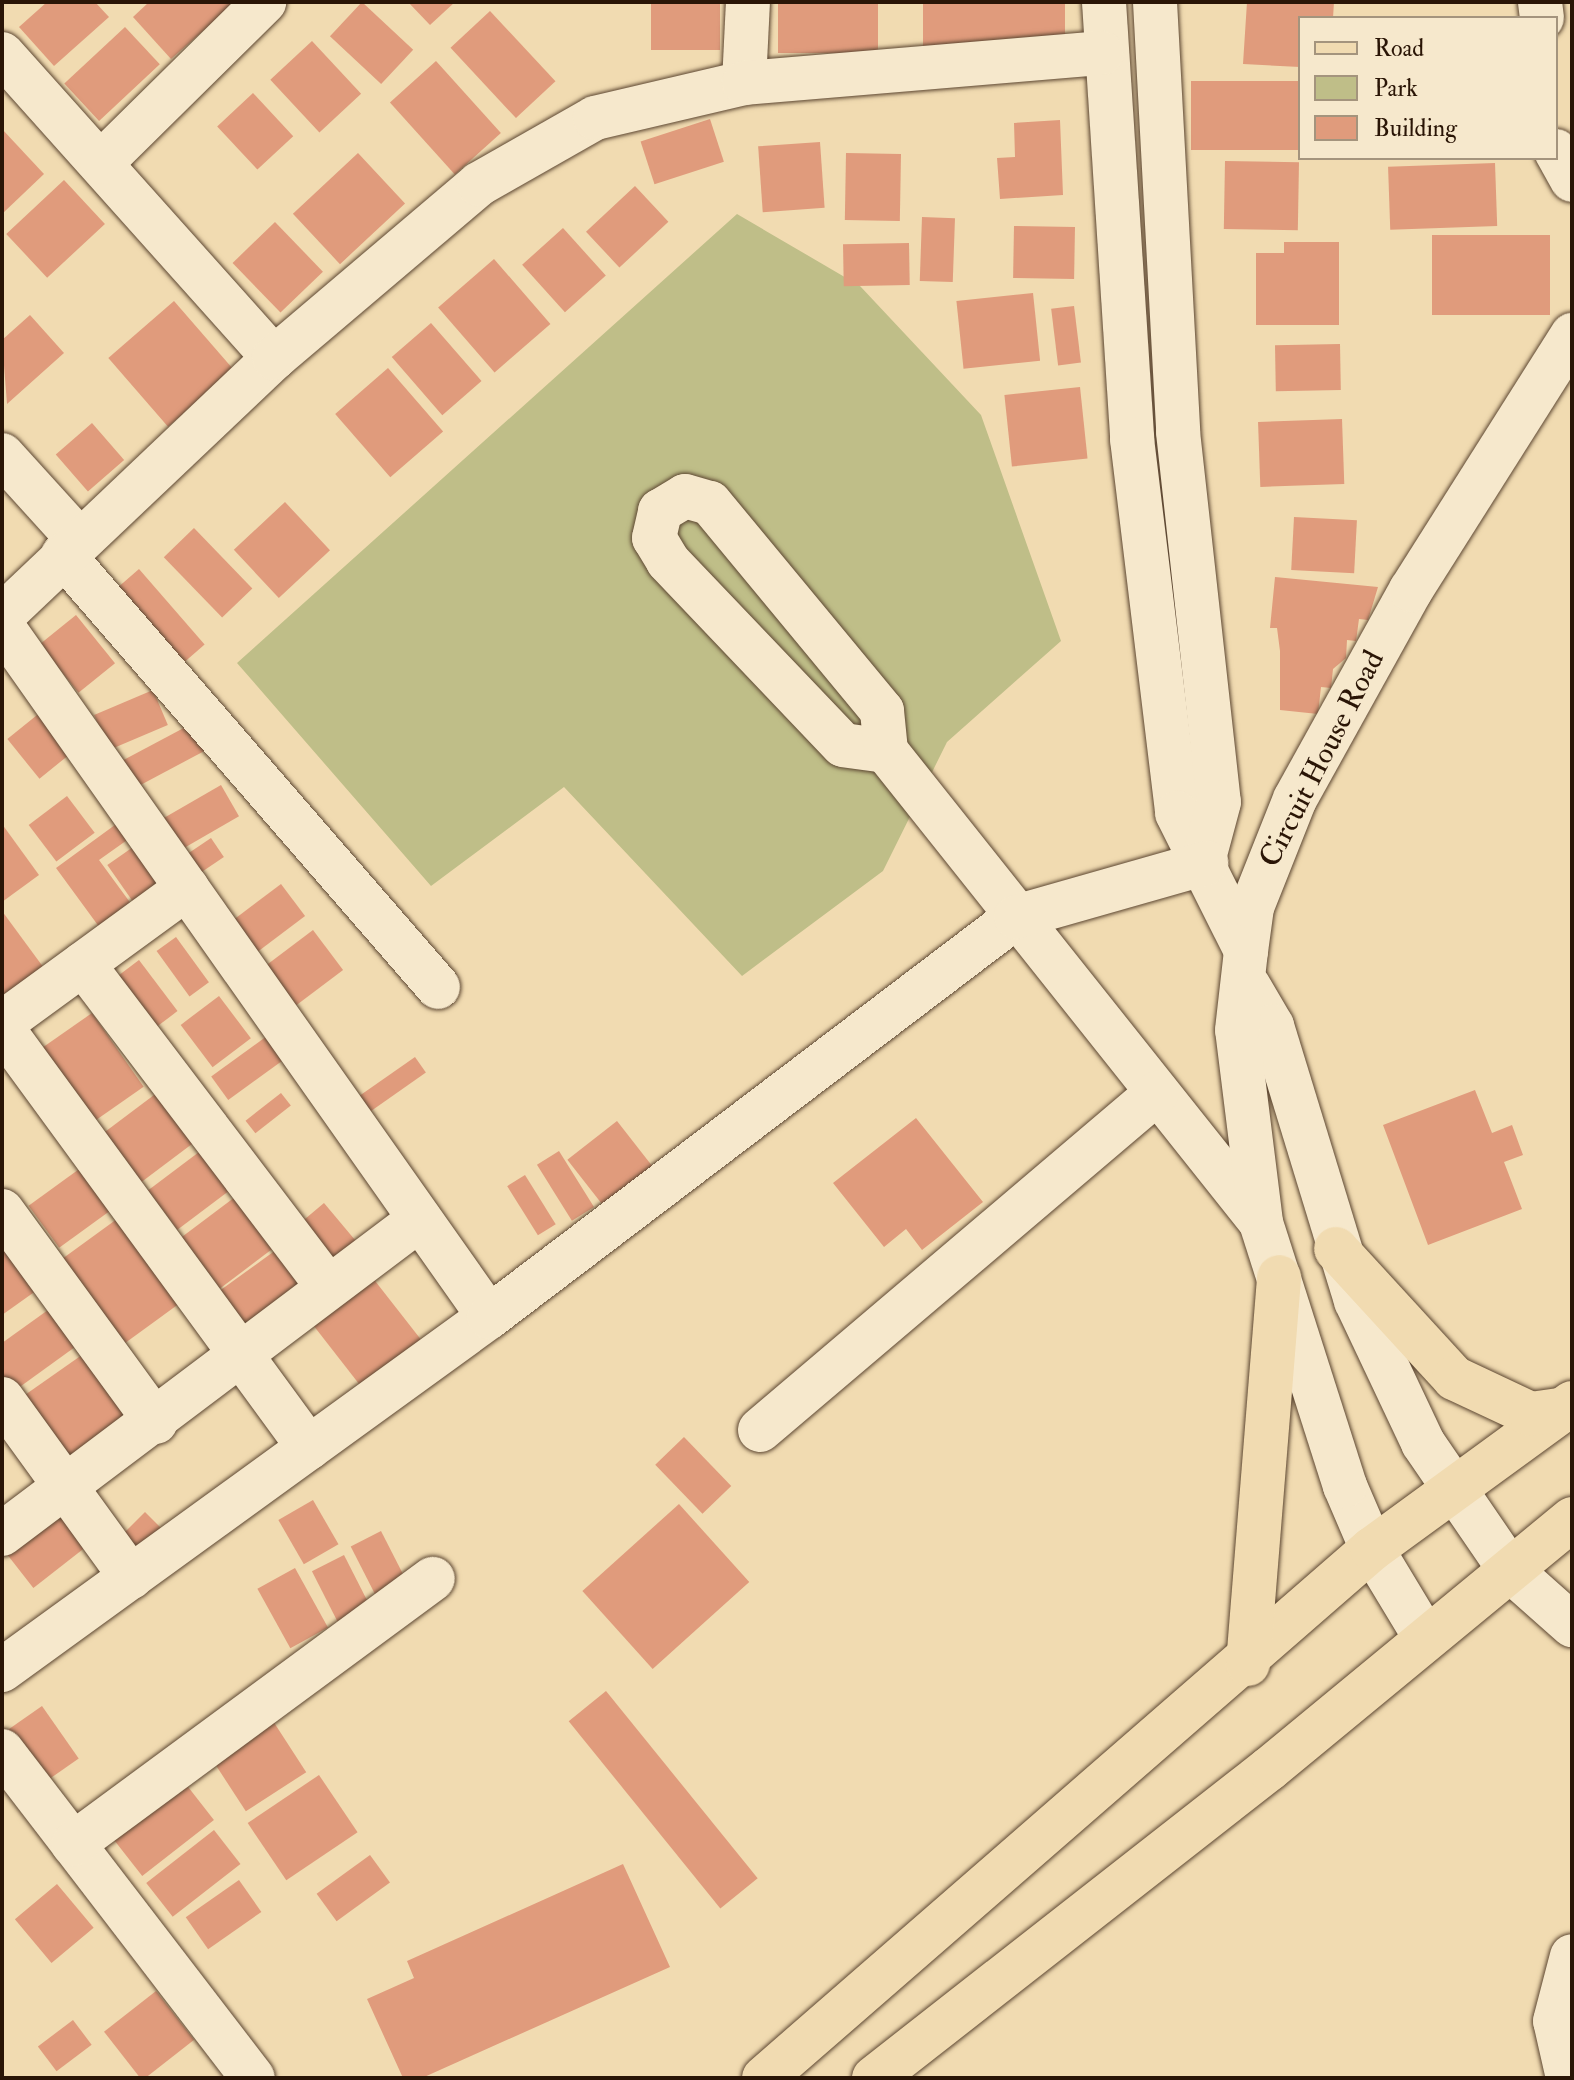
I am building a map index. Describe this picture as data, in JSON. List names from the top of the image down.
{
  "streets": {
    "street": ["Circuit House Road"]
  },
  "legend": ["Road", "Park", "Building"]
}
